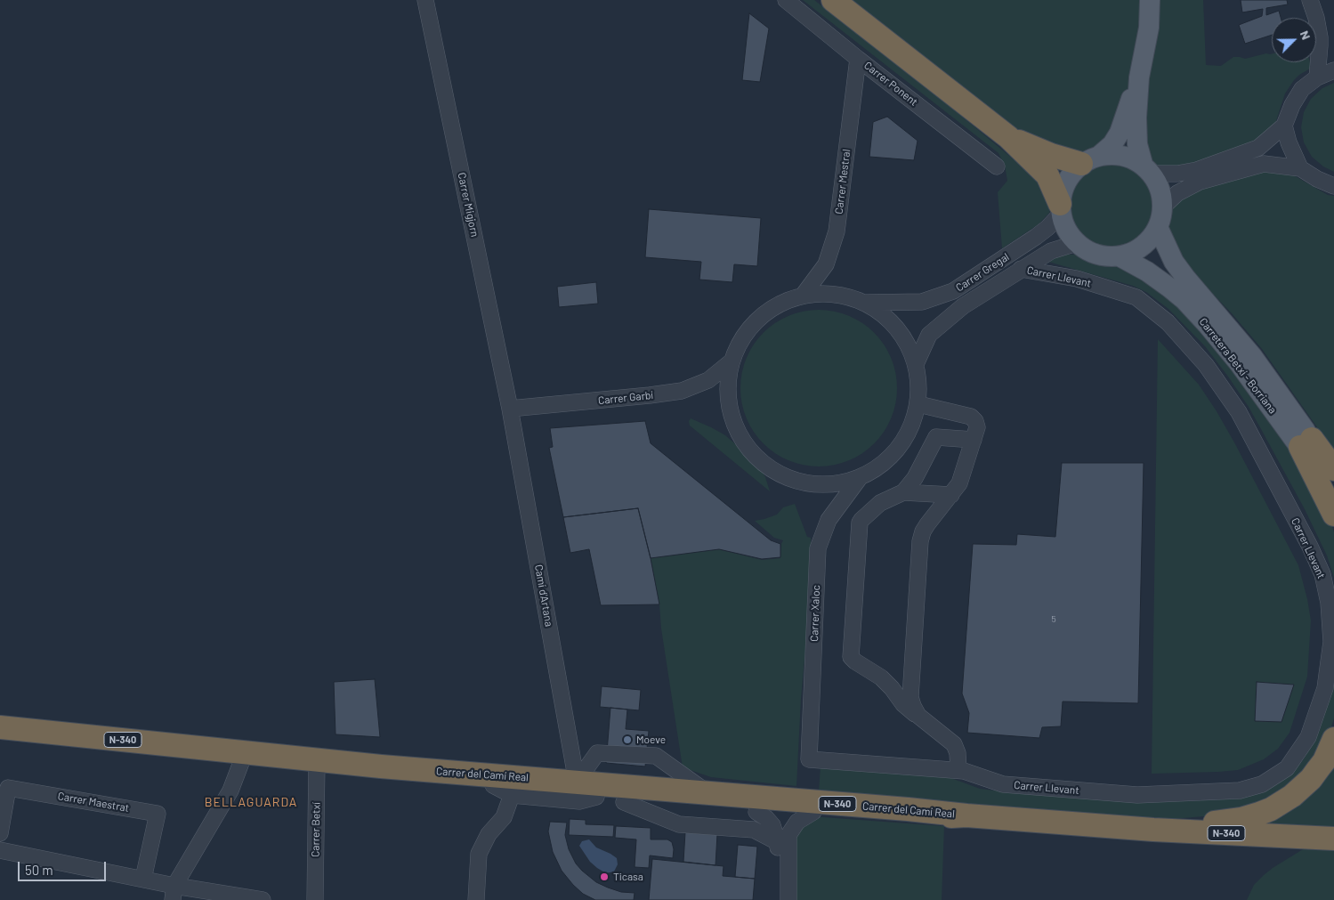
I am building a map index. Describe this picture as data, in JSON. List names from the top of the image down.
{
  "streets": {
    "highway": ["N-340", "Carrer del Camí Real"],
    "main road": ["Carretera Betxí - Borriana"],
    "street": [
      "Carrer Ponent",
      "Carrer Mestral",
      "Carrer Migjorn",
      "Carrer Gregal",
      "Carrer Llevant",
      "Carrer Garbí",
      "Camí d'Artana",
      "Carrer Xaloc",
      "Carrer Maestrat",
      "Carrer Betxí"
    ]
  },
  "crossings": [
    ["Carrer Ponent", "Carrer Mestral"],
    ["Carrer Migjorn", "Carrer Garbí"],
    ["Carrer Migjorn", "Camí d'Artana"],
    ["Carrer Gregal", "Carrer Llevant"],
    ["Carrer Gregal", "Carretera Betxí - Borriana"],
    ["Carrer Llevant", "Carrer Xaloc"],
    ["Carrer Garbí", "Camí d'Artana"],
    ["Camí d'Artana", "Carrer del Camí Real"],
    ["N-340", "Carrer del Camí Real"],
    ["Carrer del Camí Real", "Carrer Betxí"]
  ],
  "districts": ["BELLAGUARDA"],
  "places": ["Moeve", "Ticasa"],
  "house_numbers": ["5"],
  "scale_bar": "50 m",
  "north": "top right"
}
